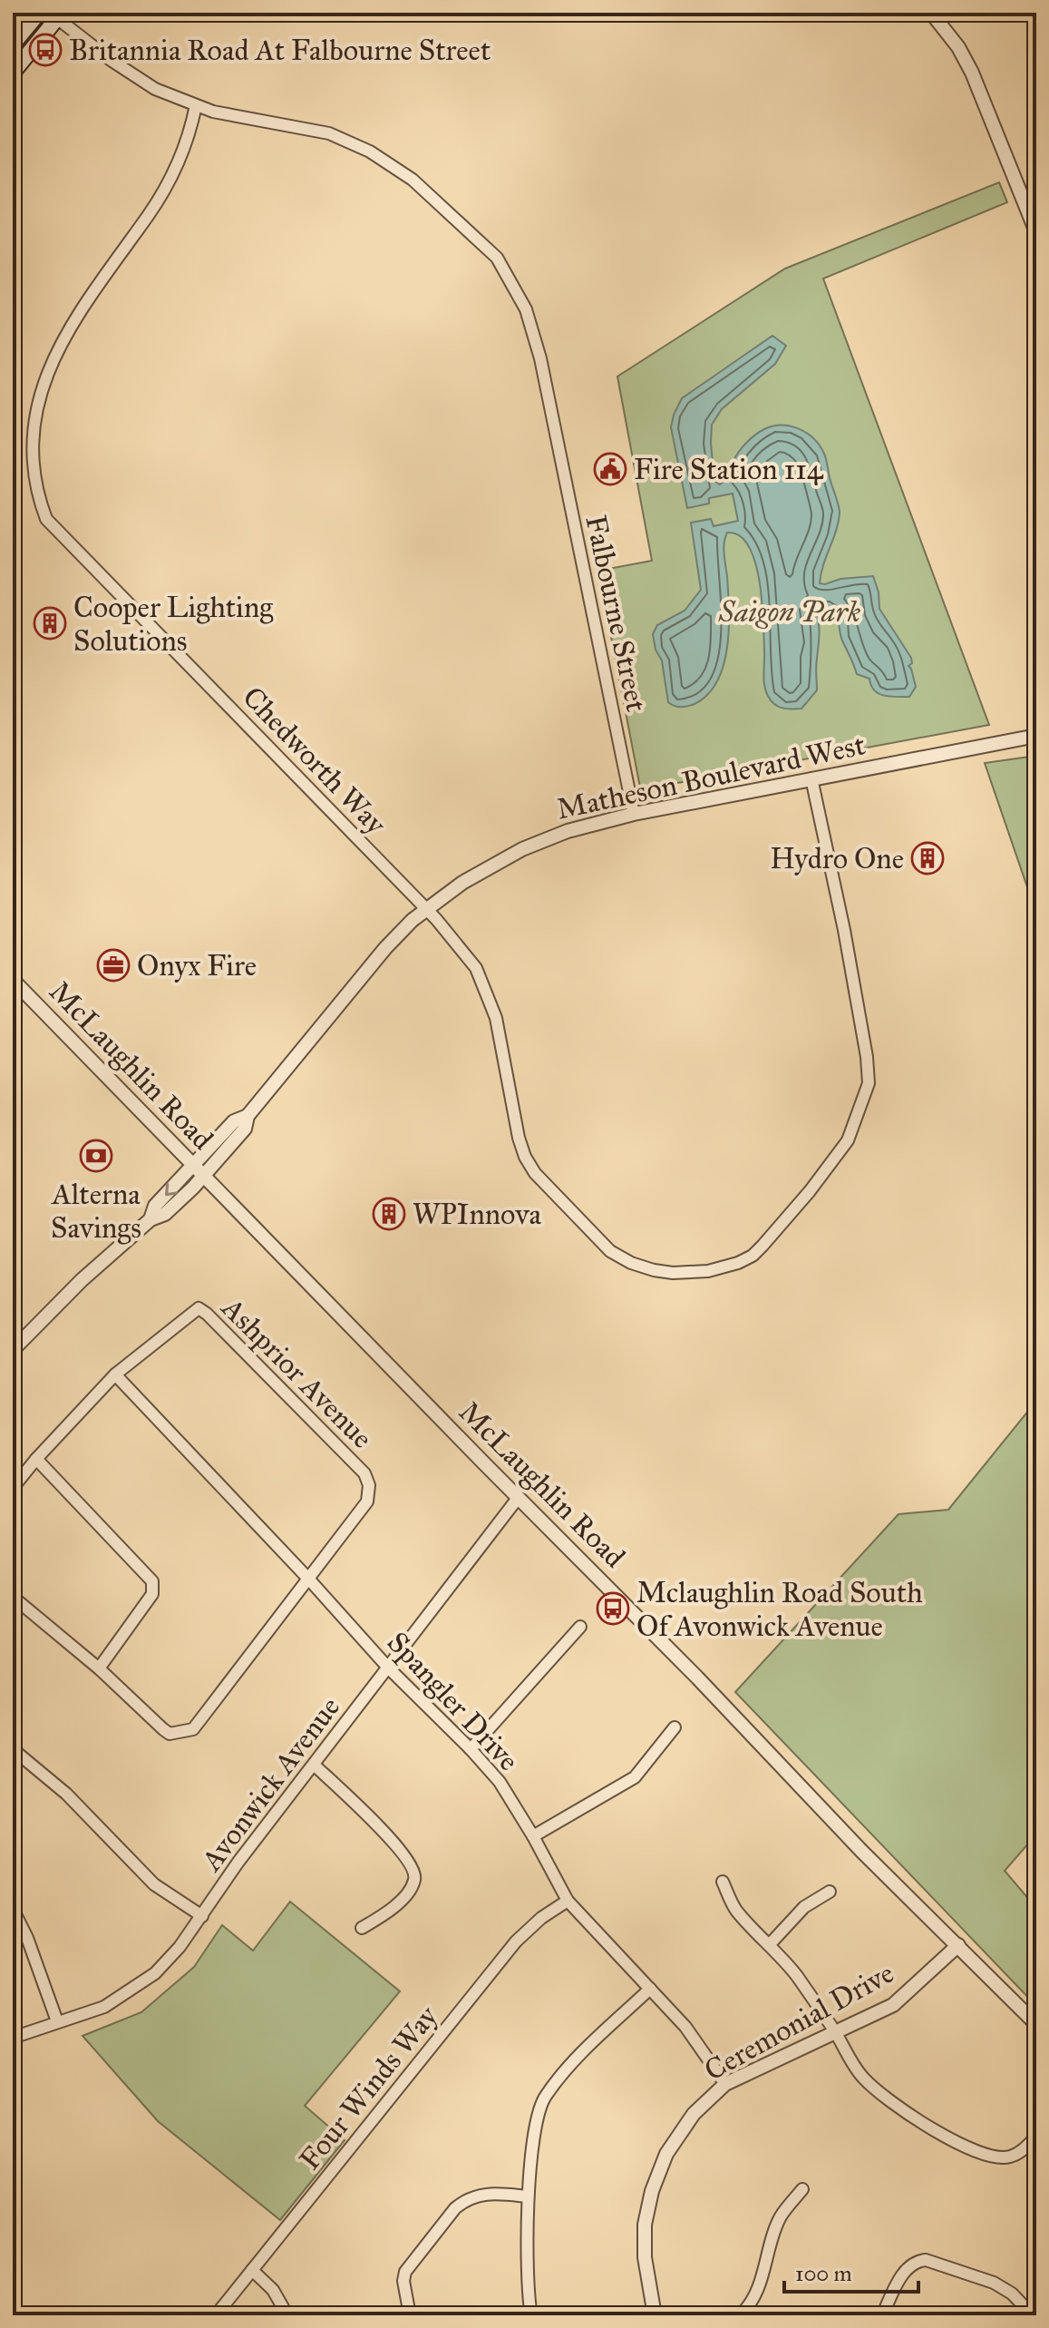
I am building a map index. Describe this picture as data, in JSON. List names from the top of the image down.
{
  "streets": {
    "street": [
      "Falbourne Street",
      "Chedworth Way",
      "Matheson Boulevard West",
      "McLaughlin Road",
      "Ashprior Avenue",
      "Spangler Drive",
      "Avonwick Avenue",
      "Ceremonial Drive",
      "Four Winds Way"
    ]
  },
  "crossings": [
    ["Falbourne Street", "Matheson Boulevard West"],
    ["Chedworth Way", "Matheson Boulevard West"],
    ["Matheson Boulevard West", "McLaughlin Road"],
    ["McLaughlin Road", "Avonwick Avenue"],
    ["McLaughlin Road", "Ceremonial Drive"],
    ["Ashprior Avenue", "Spangler Drive"],
    ["Spangler Drive", "Avonwick Avenue"],
    ["Spangler Drive", "Ceremonial Drive"],
    ["Spangler Drive", "Four Winds Way"]
  ],
  "parks": ["Saigon Park"],
  "places": {
    "bus stop": ["Britannia Road At Falbourne Street", "Mclaughlin Road South Of Avonwick Avenue"],
    "public building": ["Fire Station 114"],
    "building": ["Cooper Lighting Solutions", "Hydro One", "WPInnova"],
    "office": ["Onyx Fire"],
    "bank": ["Alterna Savings"]
  },
  "scale_bar": "100 m"
}
